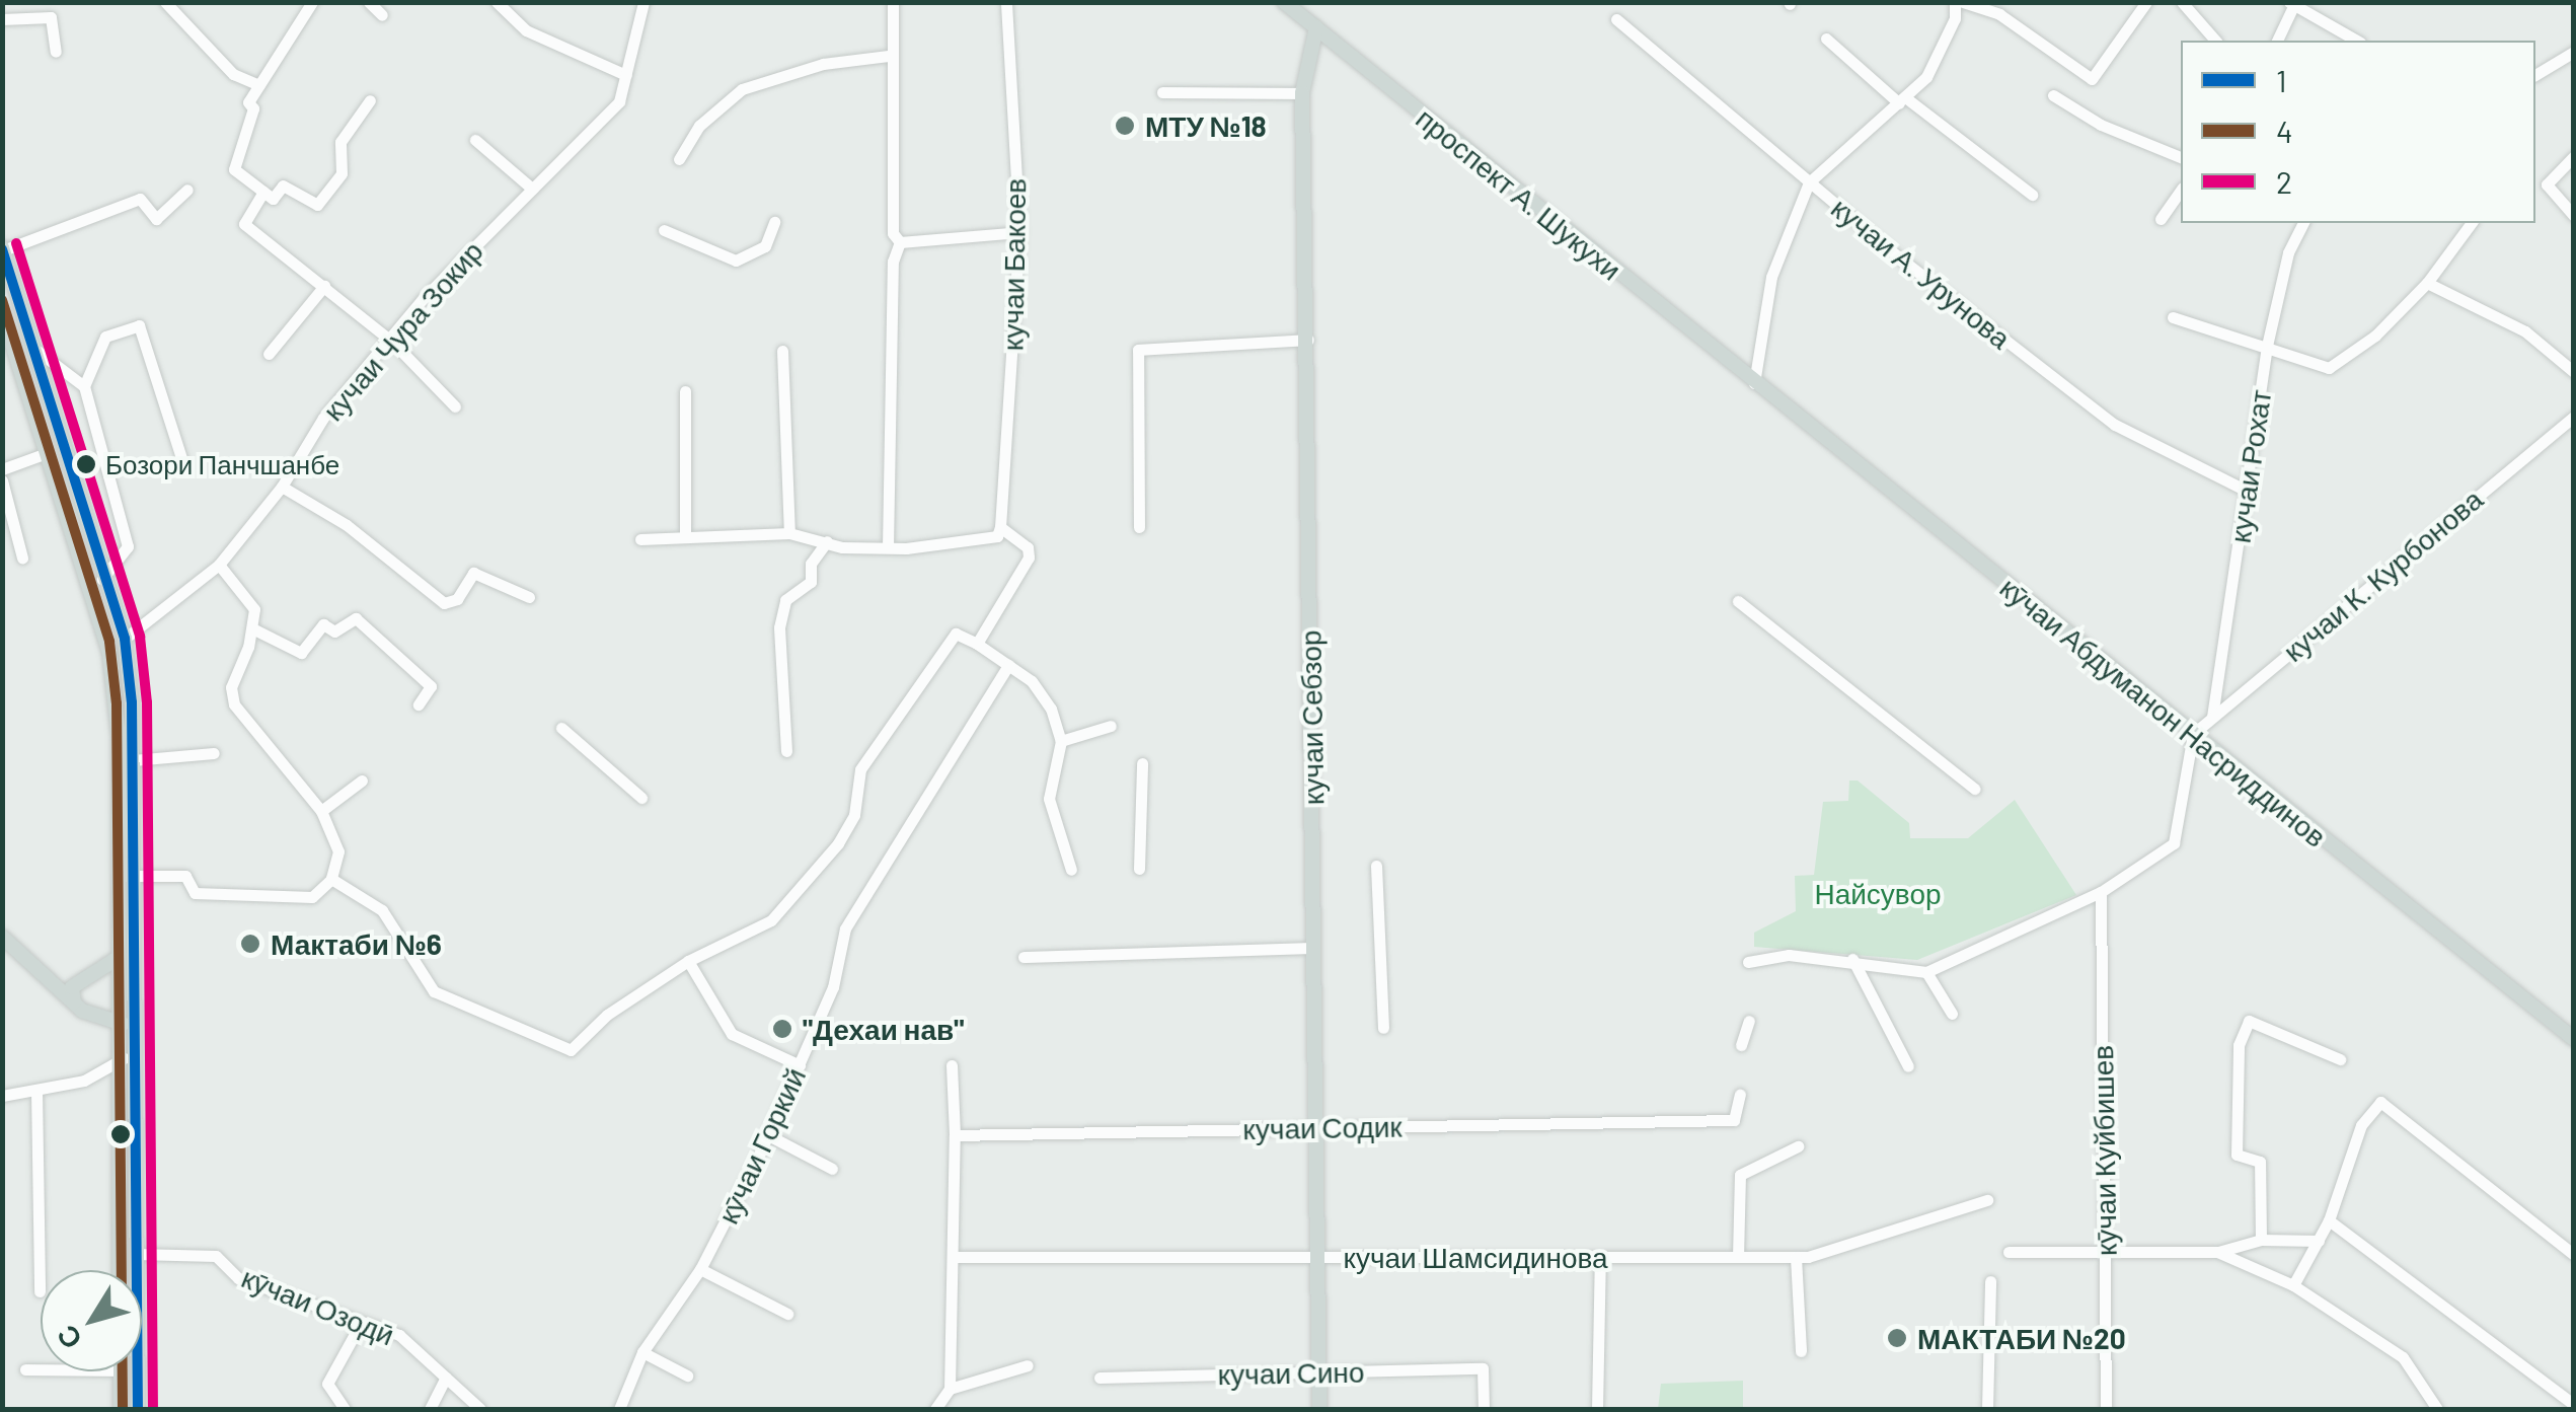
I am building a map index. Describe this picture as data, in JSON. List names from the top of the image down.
{
  "streets": {
    "main road": ["проспект А. Шукухи", "кӯчаи Абдуманон Насриддинов", "кучаи Себзор"],
    "street": [
      "кучаи Бакоев",
      "кучаи А. Урунова",
      "кучаи Чура Зокир",
      "кучаи Рохат",
      "кучаи К. Курбонова",
      "кучаи Содик",
      "кӯчаи Горкий",
      "кӯчаи Куйбишев",
      "кучаи Шамсидинова",
      "кӯчаи Озодӣ",
      "кучаи Сино"
    ]
  },
  "crossings": [
    ["проспект А. Шукухи", "кӯчаи Абдуманон Насриддинов"],
    ["проспект А. Шукухи", "кучаи Себзор"],
    ["кучаи А. Урунова", "кучаи Рохат"],
    ["кучаи Рохат", "кучаи К. Курбонова"],
    ["кучаи К. Курбонова", "кӯчаи Абдуманон Насриддинов"],
    ["кучаи Себзор", "кучаи Содик"],
    ["кучаи Себзор", "кучаи Шамсидинова"],
    ["кучаи Себзор", "кучаи Сино"]
  ],
  "parks": ["Найсувор"],
  "places": [
    "МТУ №18",
    "Бозори Панчшанбе",
    "Мактаби №6",
    "\"Дехаи нав\"",
    "МАКТАБИ №20"
  ],
  "lines": ["transit line 2", "transit line 1", "transit line 4"],
  "legend": ["1", "4", "2"],
  "north": "bottom left"
}
